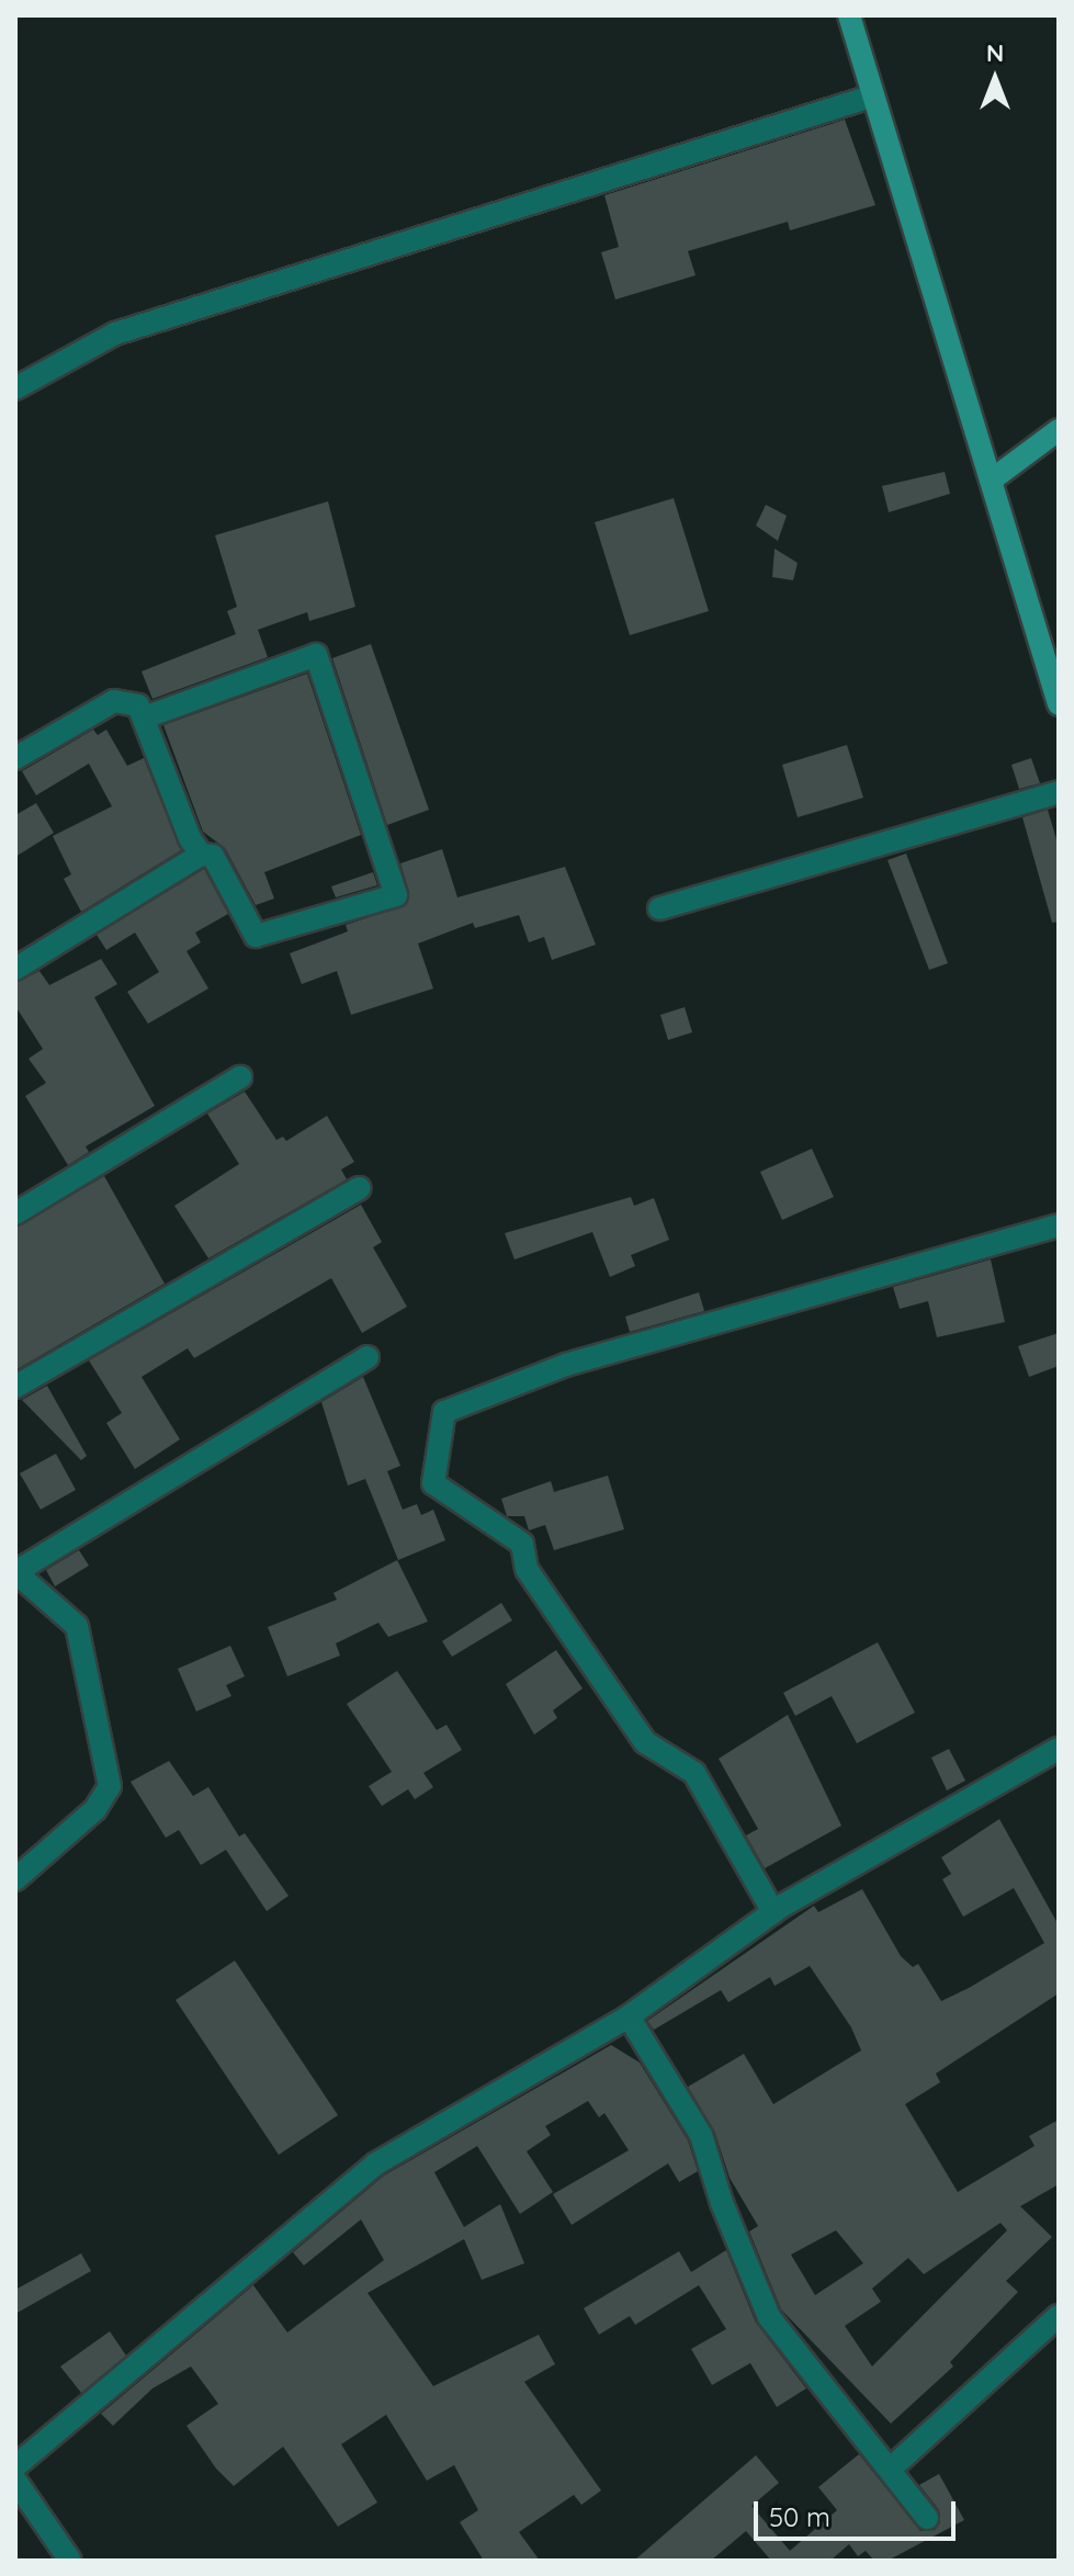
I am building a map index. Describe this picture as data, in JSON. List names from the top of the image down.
{
  "scale_bar": "50 m",
  "north": "top"
}
